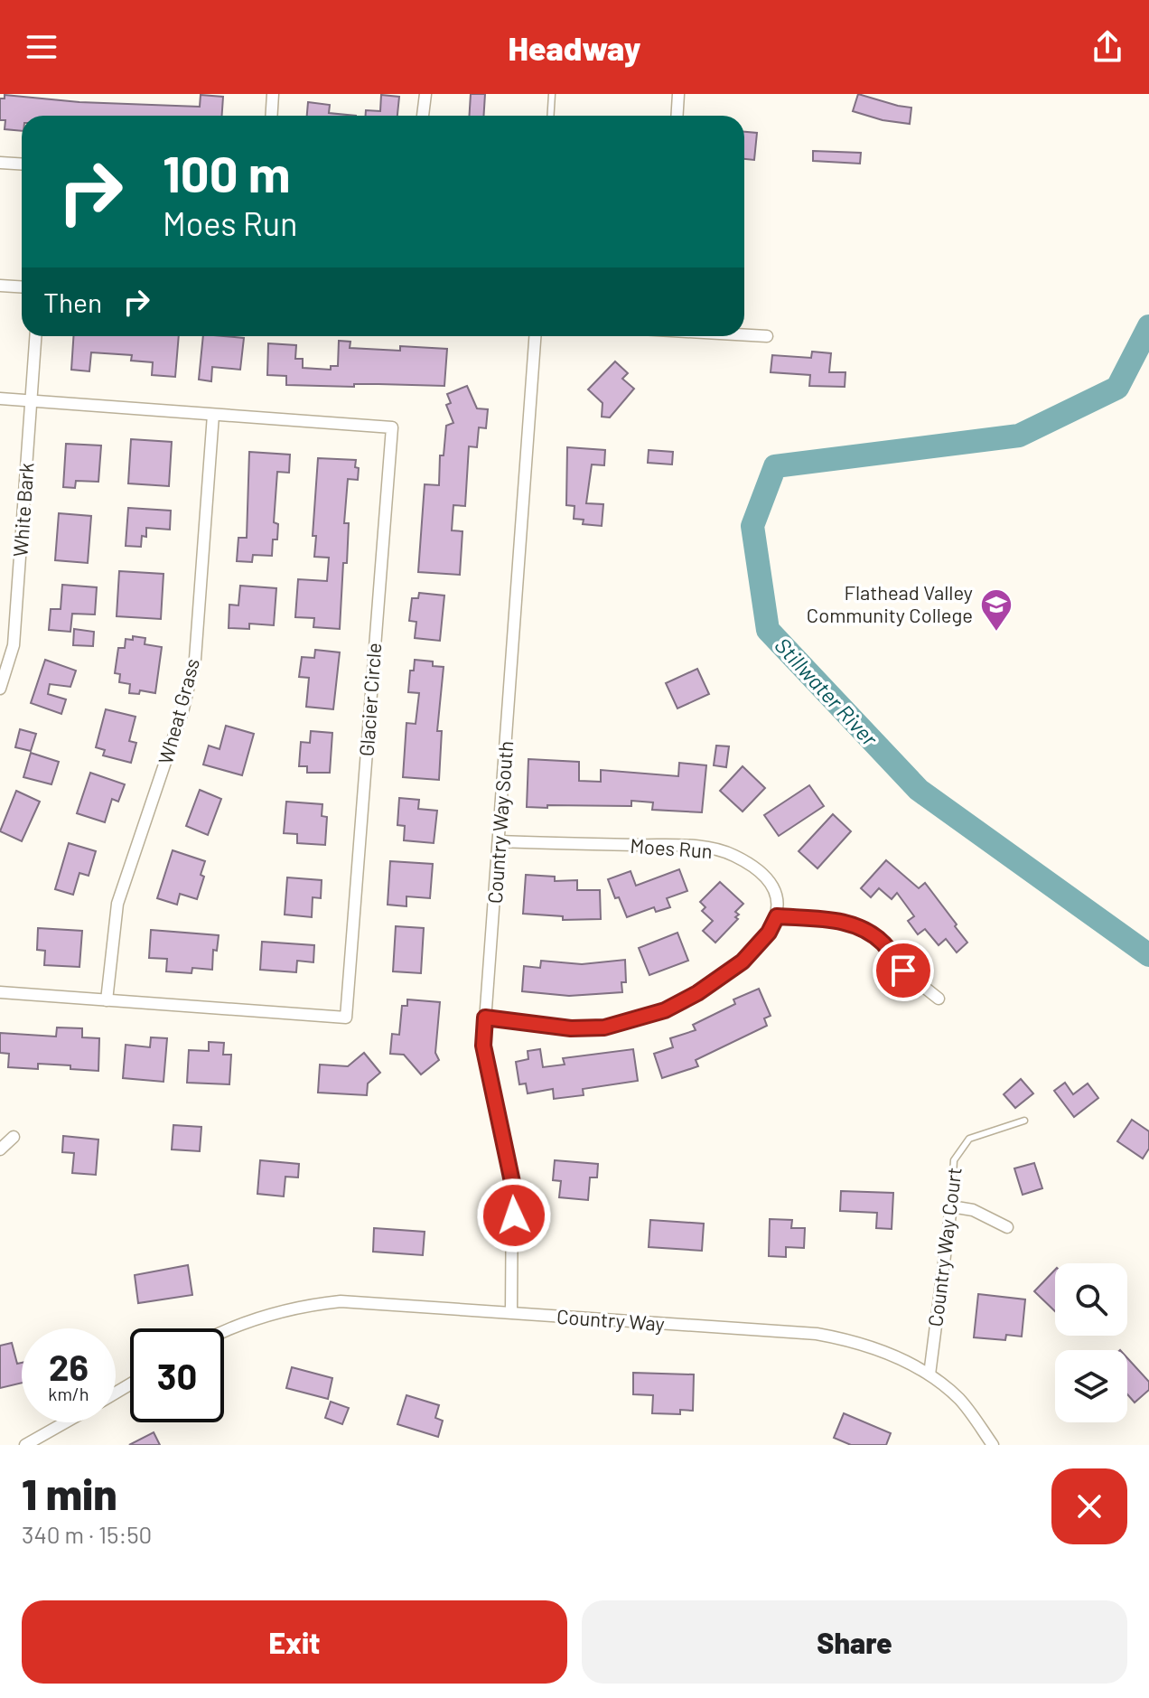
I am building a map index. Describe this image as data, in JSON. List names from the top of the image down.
{
  "streets": {
    "street": [
      "White Bark",
      "Glacier Circle",
      "Wheat Grass",
      "Country Way South",
      "Moes Run",
      "Country Way Court",
      "Country Way"
    ]
  },
  "crossings": [
    ["White Bark", "Glacier Circle"],
    ["Glacier Circle", "Wheat Grass"],
    ["Country Way South", "Moes Run"],
    ["Country Way South", "Country Way"],
    ["Country Way Court", "Country Way"]
  ],
  "water": ["Stillwater River"],
  "places": {
    "school or university": ["Flathead Valley Community College"]
  },
  "page": {
    "header": "Headway",
    "turn": ["100 m", "Moes Run"],
    "then": "Then",
    "speed": "26 km/h",
    "limit": "30",
    "heading": ["1 min", "340 m · 15:50"],
    "buttons": ["Exit", "Share"]
  }
}
